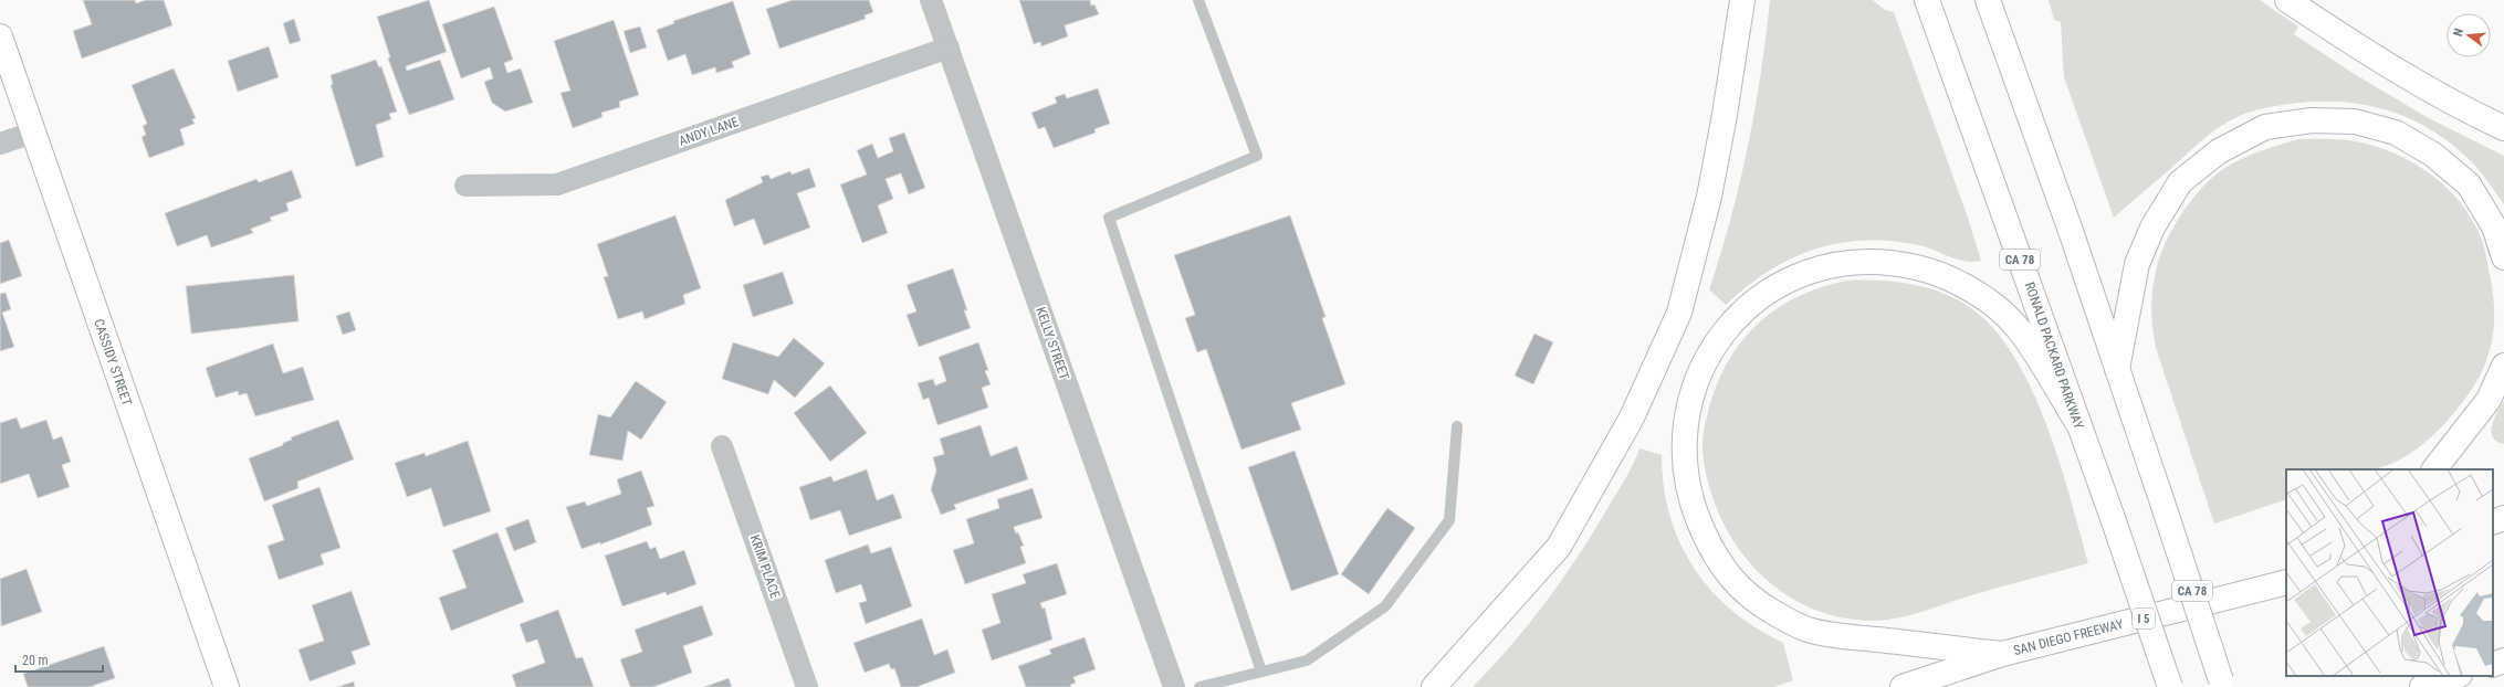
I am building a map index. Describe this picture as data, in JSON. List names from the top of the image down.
{
  "streets": {
    "main road": [
      "CA 78",
      "RONALD PACKARD PARKWAY",
      "CASSIDY STREET",
      "I 5",
      "SAN DIEGO FREEWAY"
    ],
    "street": ["ANDY LANE", "KELLY STREET", "KRIM PLACE"]
  },
  "crossings": [
    ["ANDY LANE", "KELLY STREET"]
  ],
  "scale_bar": "20 m",
  "north": "left"
}
